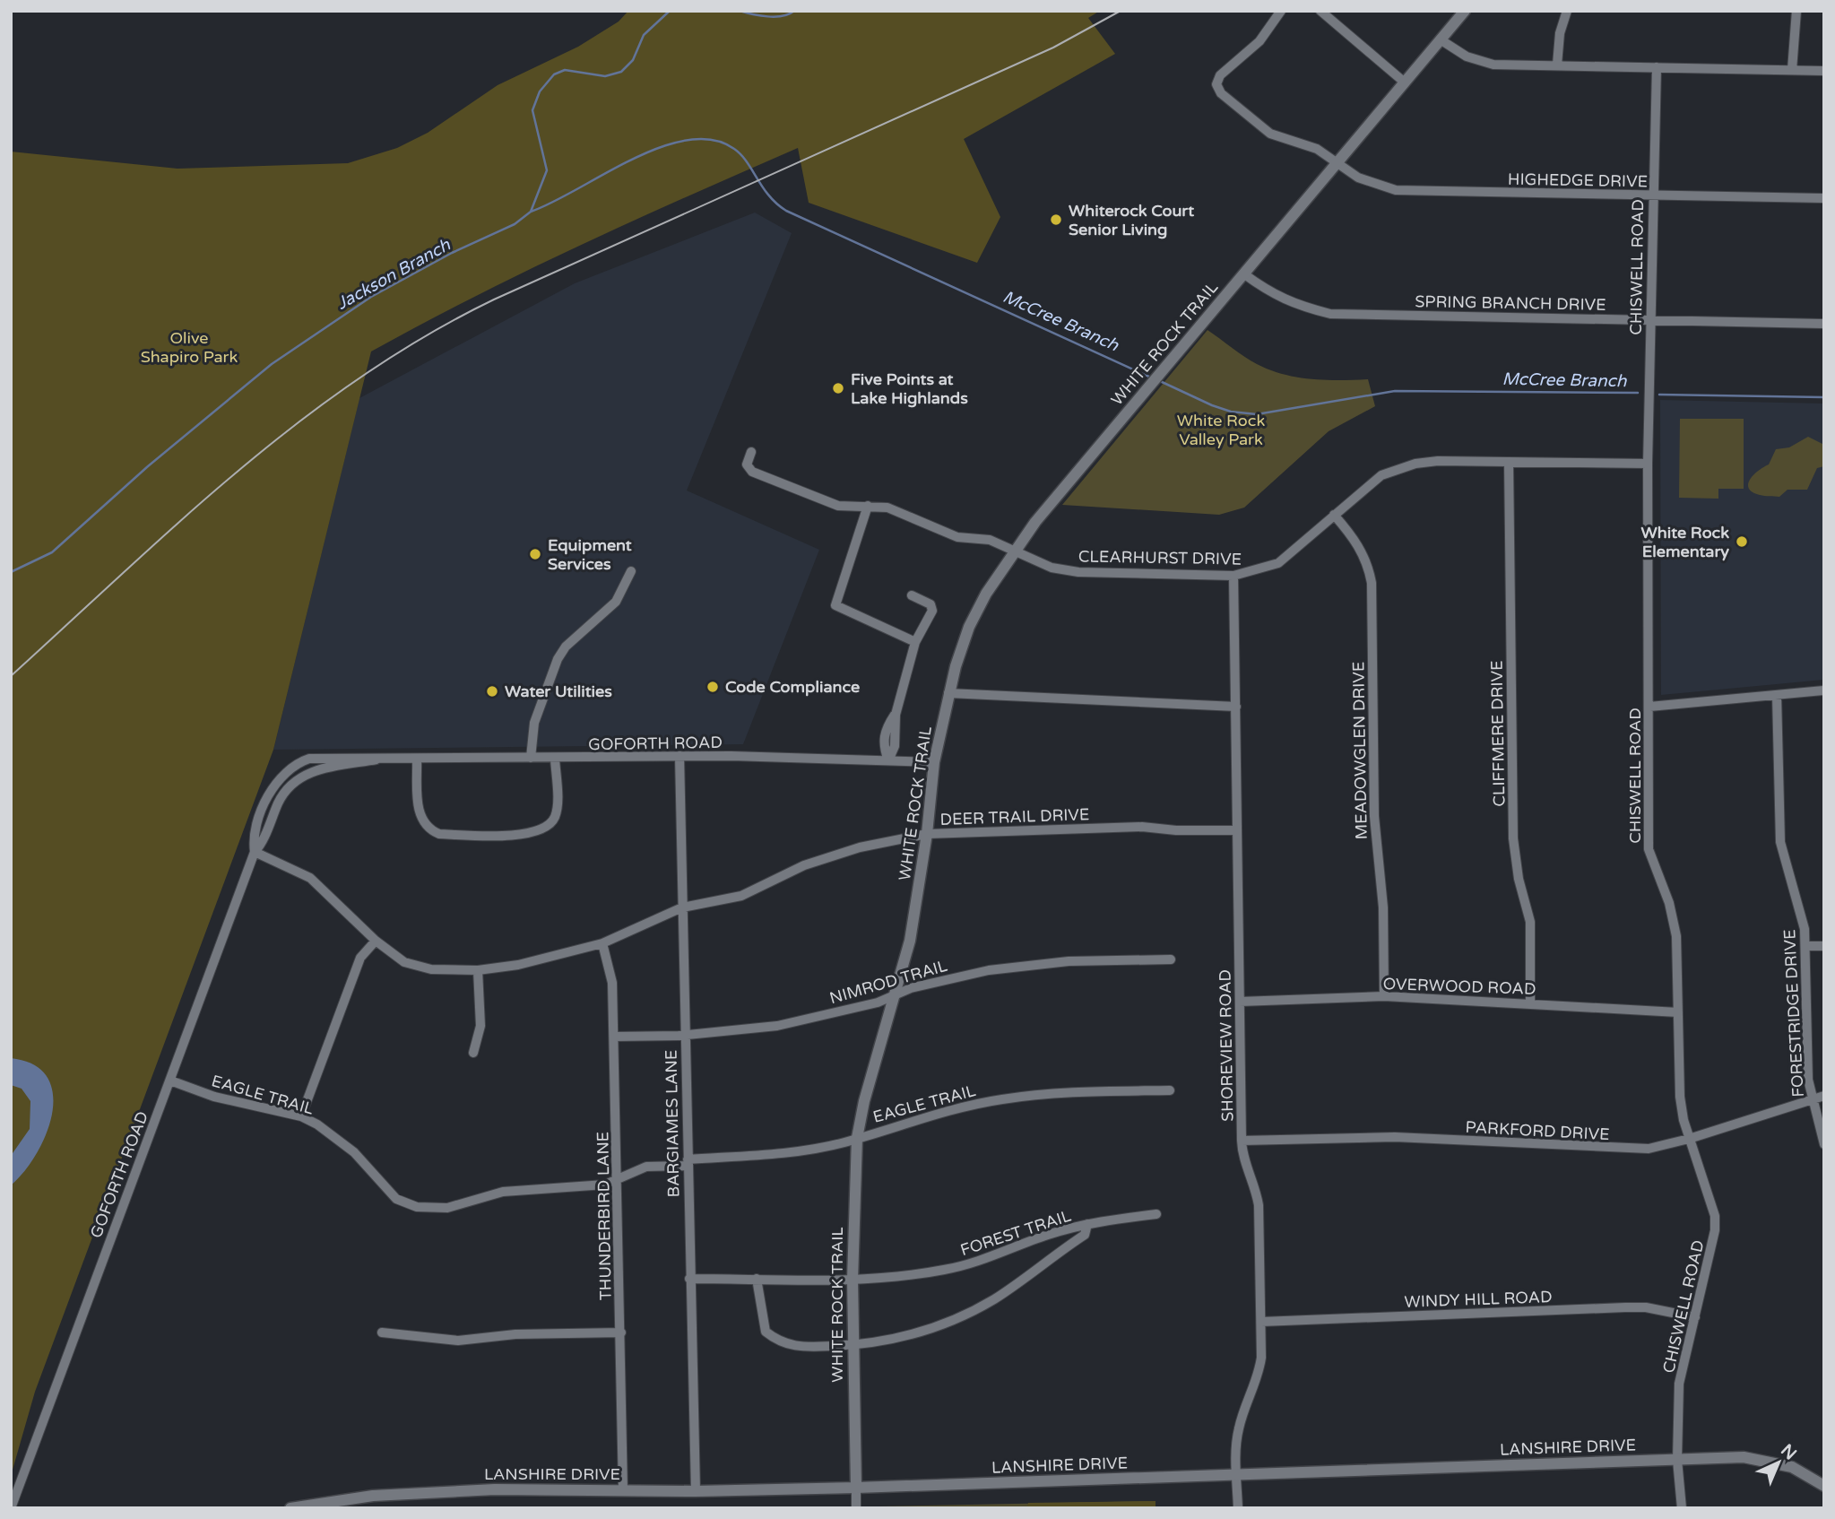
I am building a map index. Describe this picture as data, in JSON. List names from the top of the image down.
{
  "streets": {
    "street": [
      "HIGHEDGE DRIVE",
      "CHISWELL ROAD",
      "SPRING BRANCH DRIVE",
      "WHITE ROCK TRAIL",
      "CLEARHURST DRIVE",
      "CLIFFMERE DRIVE",
      "GOFORTH ROAD",
      "MEADOWGLEN DRIVE",
      "DEER TRAIL DRIVE",
      "NIMROD TRAIL",
      "OVERWOOD ROAD",
      "FORESTRIDGE DRIVE",
      "SHOREVIEW ROAD",
      "EAGLE TRAIL",
      "BARGIAMES LANE",
      "PARKFORD DRIVE",
      "THUNDERBIRD LANE",
      "FOREST TRAIL",
      "WINDY HILL ROAD",
      "LANSHIRE DRIVE"
    ]
  },
  "crossings": [
    ["HIGHEDGE DRIVE", "CHISWELL ROAD"],
    ["HIGHEDGE DRIVE", "WHITE ROCK TRAIL"],
    ["CHISWELL ROAD", "SPRING BRANCH DRIVE"],
    ["CHISWELL ROAD", "CLEARHURST DRIVE"],
    ["CHISWELL ROAD", "OVERWOOD ROAD"],
    ["CHISWELL ROAD", "PARKFORD DRIVE"],
    ["CHISWELL ROAD", "WINDY HILL ROAD"],
    ["CHISWELL ROAD", "LANSHIRE DRIVE"],
    ["SPRING BRANCH DRIVE", "WHITE ROCK TRAIL"],
    ["WHITE ROCK TRAIL", "CLEARHURST DRIVE"],
    ["WHITE ROCK TRAIL", "GOFORTH ROAD"],
    ["WHITE ROCK TRAIL", "DEER TRAIL DRIVE"],
    ["WHITE ROCK TRAIL", "NIMROD TRAIL"],
    ["WHITE ROCK TRAIL", "EAGLE TRAIL"],
    ["WHITE ROCK TRAIL", "FOREST TRAIL"],
    ["WHITE ROCK TRAIL", "LANSHIRE DRIVE"],
    ["CLEARHURST DRIVE", "CLIFFMERE DRIVE"],
    ["CLEARHURST DRIVE", "MEADOWGLEN DRIVE"],
    ["CLEARHURST DRIVE", "SHOREVIEW ROAD"],
    ["CLIFFMERE DRIVE", "OVERWOOD ROAD"],
    ["GOFORTH ROAD", "DEER TRAIL DRIVE"],
    ["GOFORTH ROAD", "EAGLE TRAIL"],
    ["GOFORTH ROAD", "BARGIAMES LANE"],
    ["MEADOWGLEN DRIVE", "OVERWOOD ROAD"],
    ["DEER TRAIL DRIVE", "SHOREVIEW ROAD"],
    ["DEER TRAIL DRIVE", "BARGIAMES LANE"],
    ["DEER TRAIL DRIVE", "THUNDERBIRD LANE"],
    ["NIMROD TRAIL", "BARGIAMES LANE"],
    ["NIMROD TRAIL", "THUNDERBIRD LANE"],
    ["OVERWOOD ROAD", "SHOREVIEW ROAD"],
    ["FORESTRIDGE DRIVE", "PARKFORD DRIVE"],
    ["SHOREVIEW ROAD", "PARKFORD DRIVE"],
    ["SHOREVIEW ROAD", "WINDY HILL ROAD"],
    ["SHOREVIEW ROAD", "LANSHIRE DRIVE"],
    ["EAGLE TRAIL", "BARGIAMES LANE"],
    ["EAGLE TRAIL", "THUNDERBIRD LANE"],
    ["BARGIAMES LANE", "FOREST TRAIL"],
    ["BARGIAMES LANE", "LANSHIRE DRIVE"],
    ["THUNDERBIRD LANE", "LANSHIRE DRIVE"]
  ],
  "water": ["Jackson Branch", "McCree Branch"],
  "parks": ["Olive Shapiro Park", "White Rock Valley Park"],
  "places": [
    "Whiterock Court Senior Living",
    "Five Points at Lake Highlands",
    "White Rock Elementary",
    "Equipment Services",
    "Code Compliance",
    "Water Utilities"
  ],
  "north": "top right"
}
